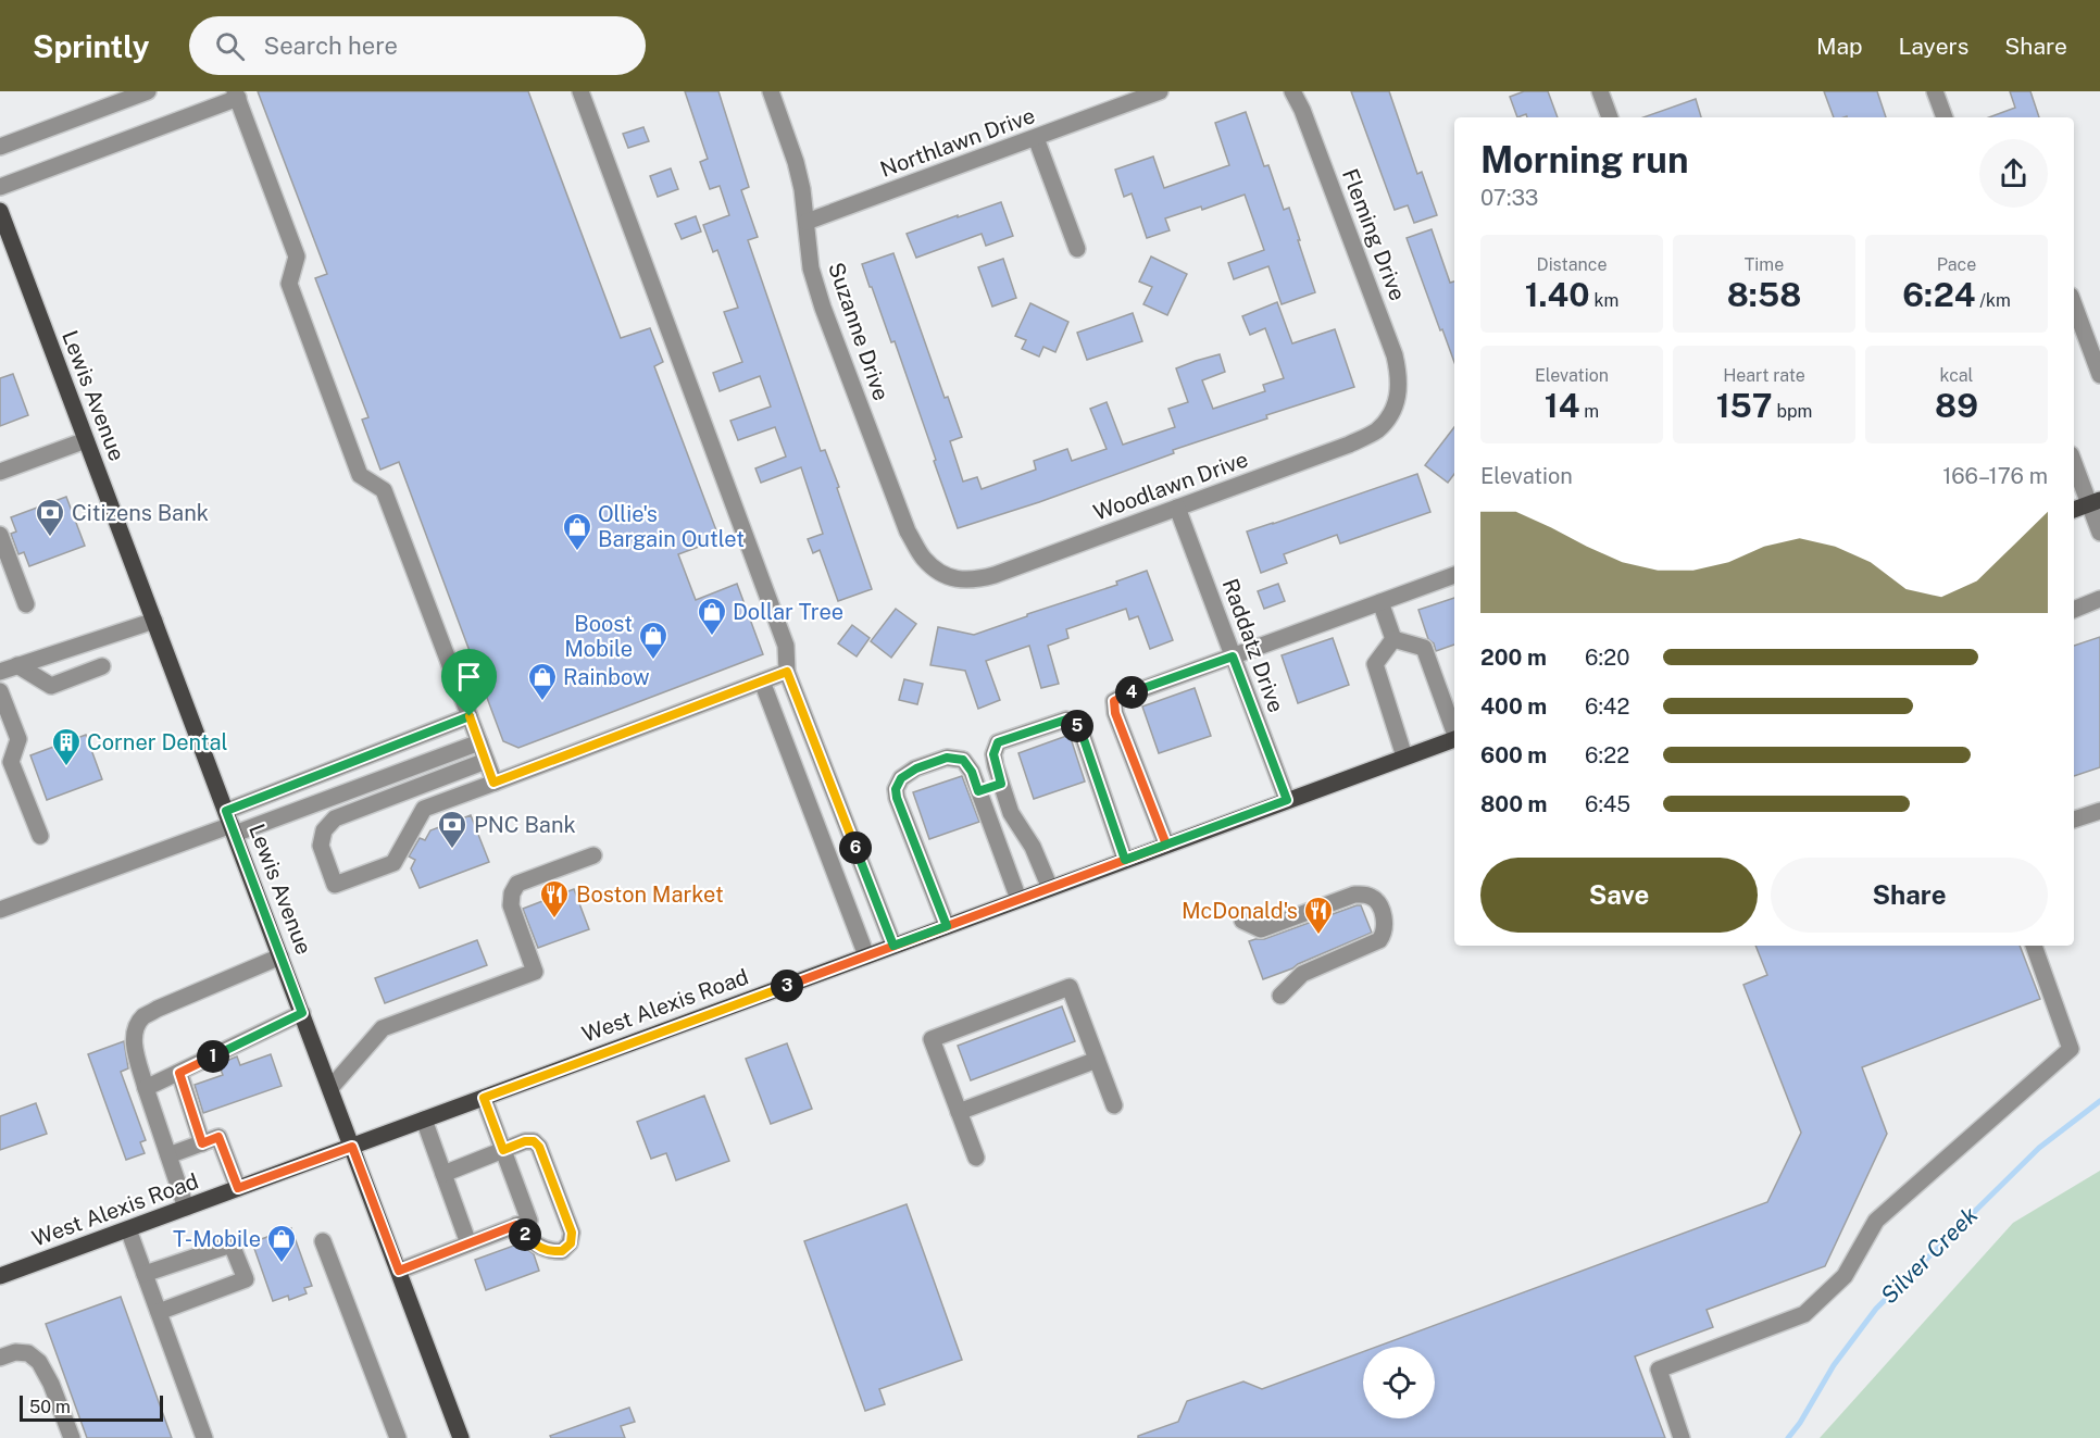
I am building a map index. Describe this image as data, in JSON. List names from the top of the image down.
{
  "streets": {
    "main road": ["Lewis Avenue", "West Alexis Road"],
    "street": [
      "Northlawn Drive",
      "Fleming Drive",
      "Suzanne Drive",
      "Woodlawn Drive",
      "Raddatz Drive"
    ]
  },
  "crossings": [
    ["Northlawn Drive", "Suzanne Drive"],
    ["Fleming Drive", "Woodlawn Drive"],
    ["Suzanne Drive", "Woodlawn Drive"],
    ["Lewis Avenue", "West Alexis Road"],
    ["Woodlawn Drive", "Raddatz Drive"],
    ["Raddatz Drive", "West Alexis Road"]
  ],
  "water": ["Silver Creek"],
  "places": {
    "bank": ["Citizens Bank", "PNC Bank"],
    "shop": [
      "Ollie's Bargain Outlet",
      "Dollar Tree",
      "Boost Mobile",
      "Rainbow",
      "T-Mobile"
    ],
    "building": ["Corner Dental"],
    "restaurant": ["Boston Market", "McDonald's"]
  },
  "scale_bar": "50 m",
  "page": {
    "header": "Sprintly",
    "search": "Search here",
    "nav": ["Map", "Layers", "Share"],
    "heading": ["Morning run", "07:33"],
    "stats": [
      ["Distance", "1.40 km"],
      ["Time", "8:58"],
      ["Pace", "6:24 /km"],
      ["Elevation", "14 m"],
      ["Heart rate", "157 bpm"],
      ["kcal", "89"]
    ],
    "chart": ["Elevation", "166–176 m"],
    "list": [
      {
        "name": "200 m",
        "note": "6:20"
      },
      {
        "name": "400 m",
        "note": "6:42"
      },
      {
        "name": "600 m",
        "note": "6:22"
      },
      {
        "name": "800 m",
        "note": "6:45"
      }
    ],
    "pins": [
      "4",
      "5",
      "6",
      "3",
      "1",
      "2"
    ],
    "buttons": ["Save", "Share"],
    "scale": "50 m"
  }
}
